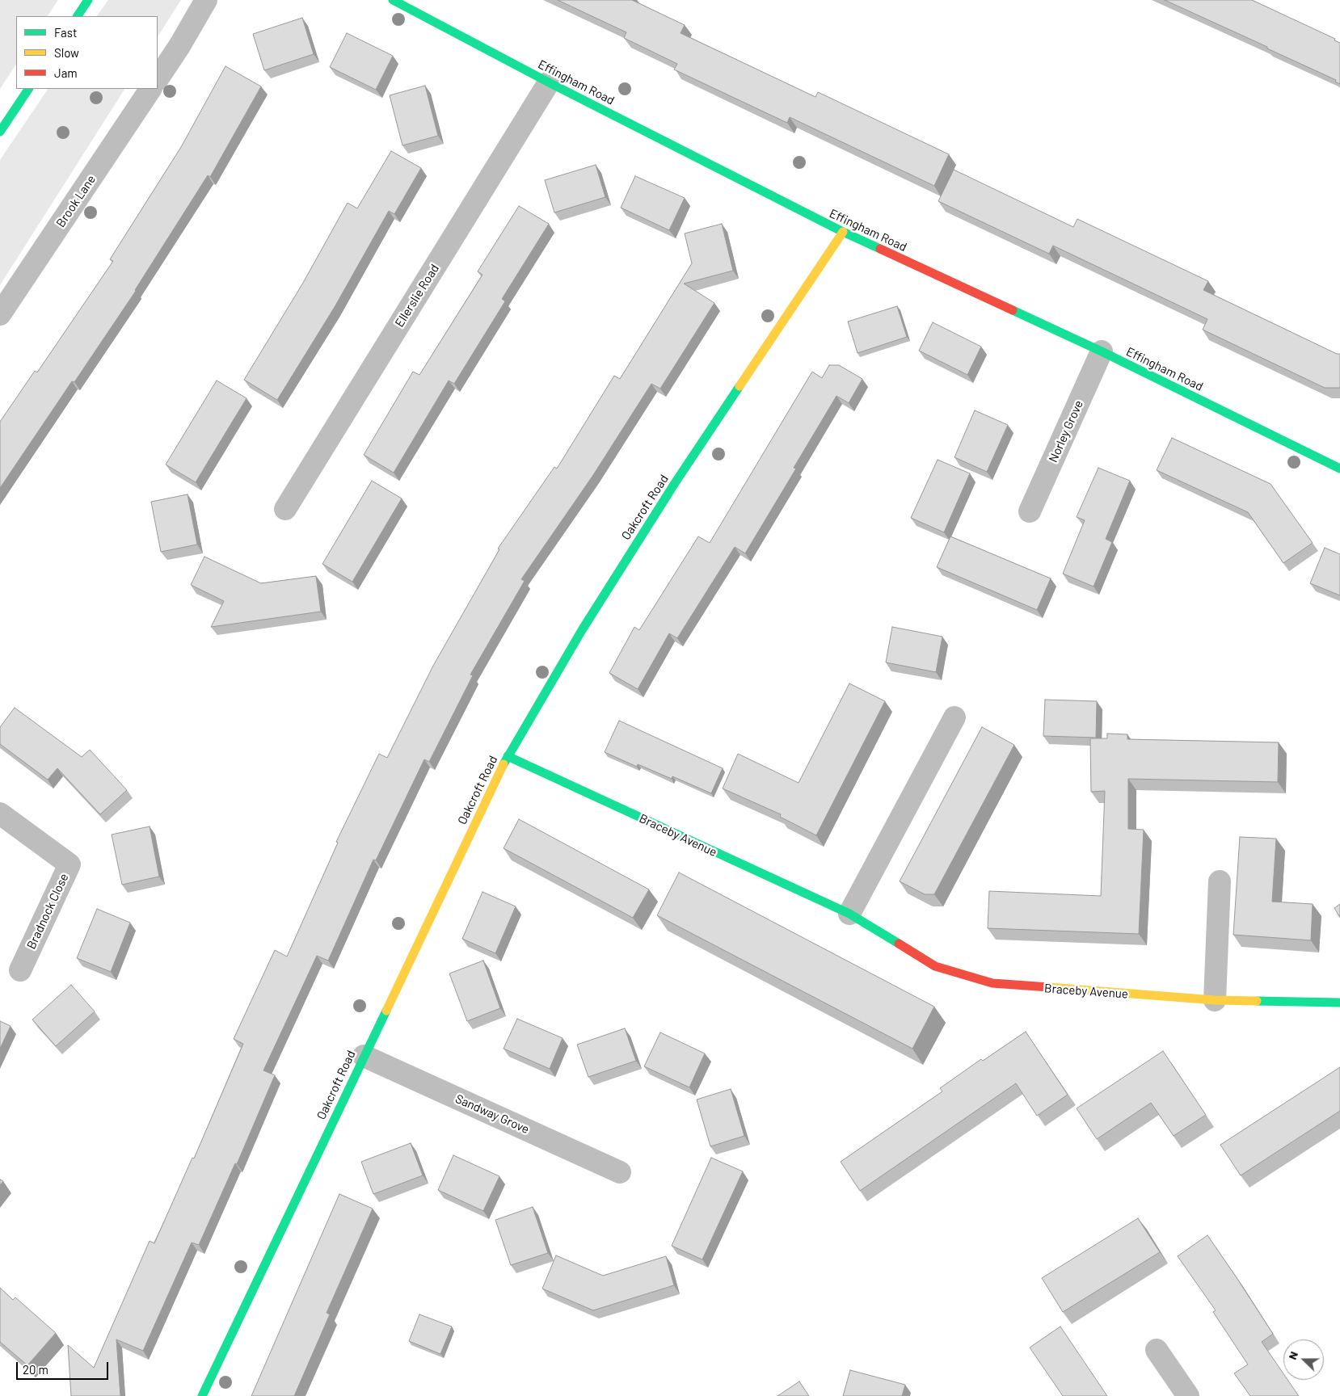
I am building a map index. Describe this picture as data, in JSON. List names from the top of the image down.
{
  "streets": {
    "street": [
      "Effingham Road",
      "Brook Lane",
      "Ellerslie Road",
      "Norley Grove",
      "Oakcroft Road",
      "Braceby Avenue",
      "Bradnock Close",
      "Sandway Grove"
    ]
  },
  "crossings": [
    ["Effingham Road", "Ellerslie Road"],
    ["Effingham Road", "Norley Grove"],
    ["Effingham Road", "Oakcroft Road"],
    ["Oakcroft Road", "Braceby Avenue"],
    ["Oakcroft Road", "Sandway Grove"]
  ],
  "legend": ["Fast", "Slow", "Jam"],
  "scale_bar": "20 m",
  "north": "left"
}
